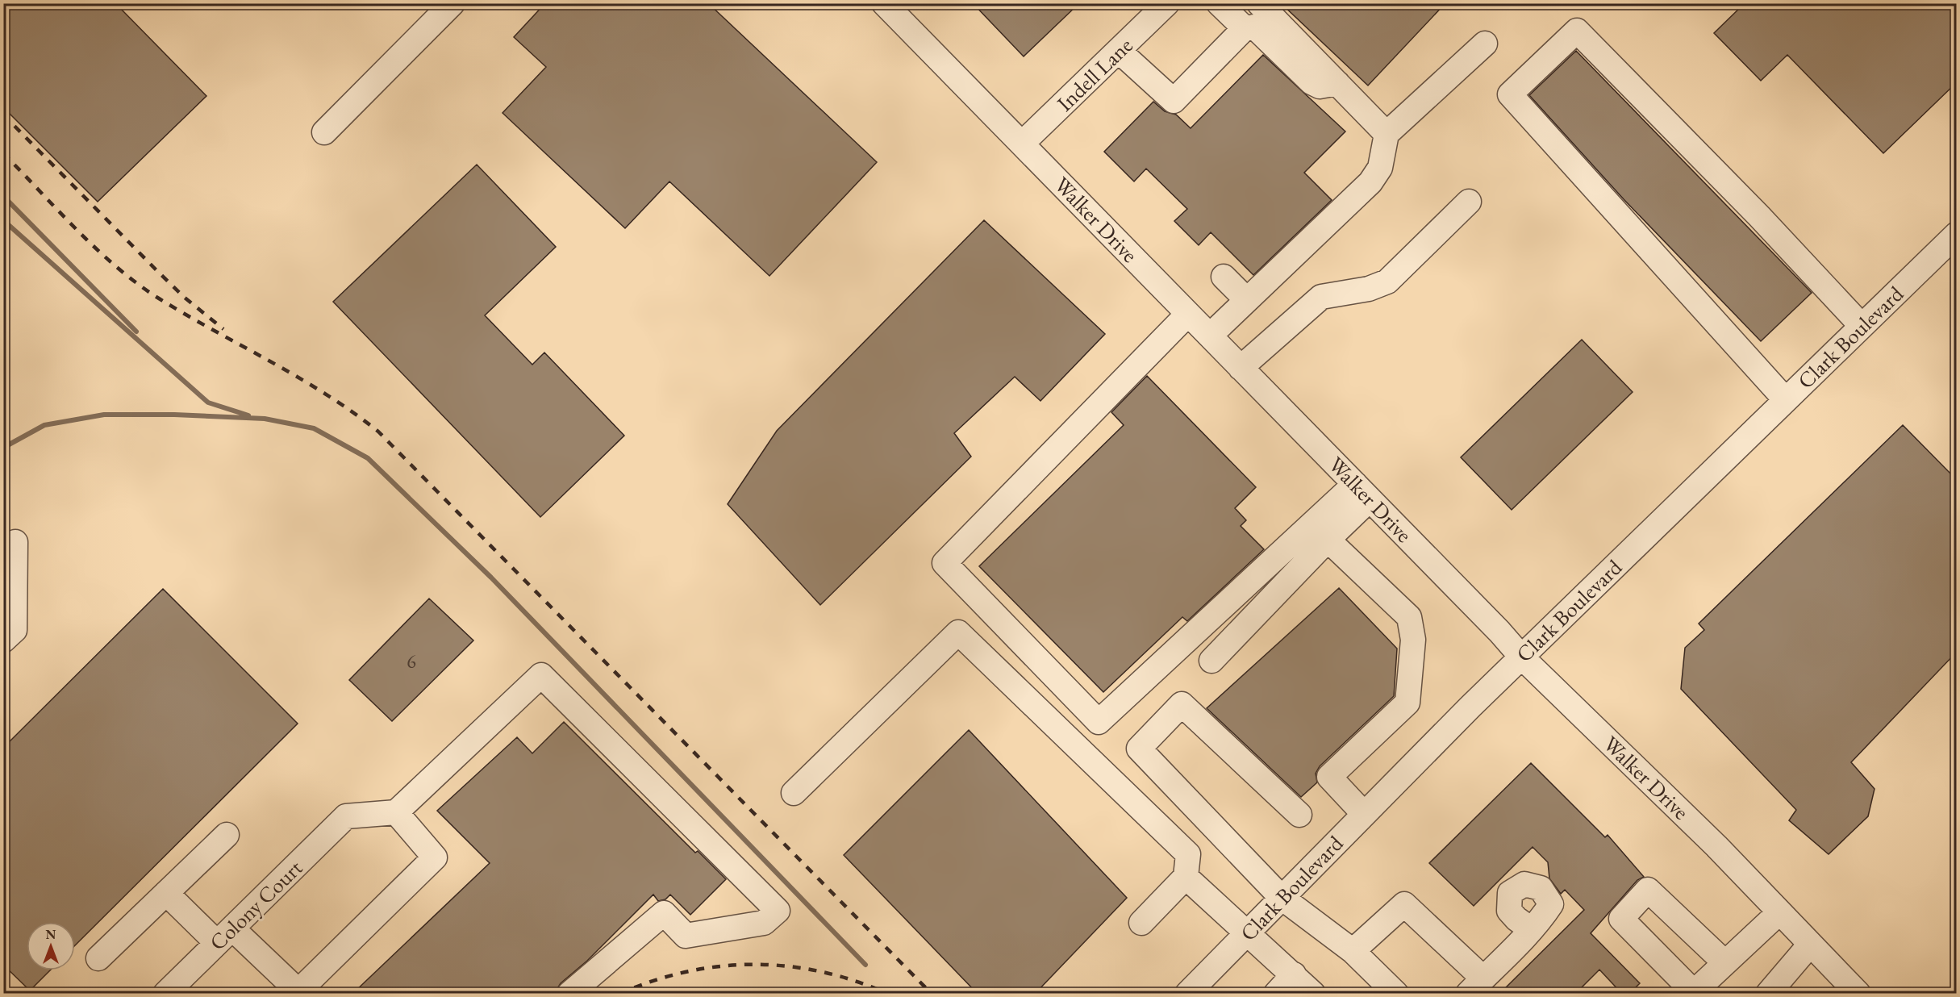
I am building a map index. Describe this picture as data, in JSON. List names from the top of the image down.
{
  "streets": {
    "street": [
      "Indell Lane",
      "Walker Drive",
      "Clark Boulevard",
      "Colony Court"
    ]
  },
  "crossings": [
    ["Indell Lane", "Walker Drive"],
    ["Walker Drive", "Clark Boulevard"]
  ],
  "house_numbers": ["6"],
  "north": "top"
}
